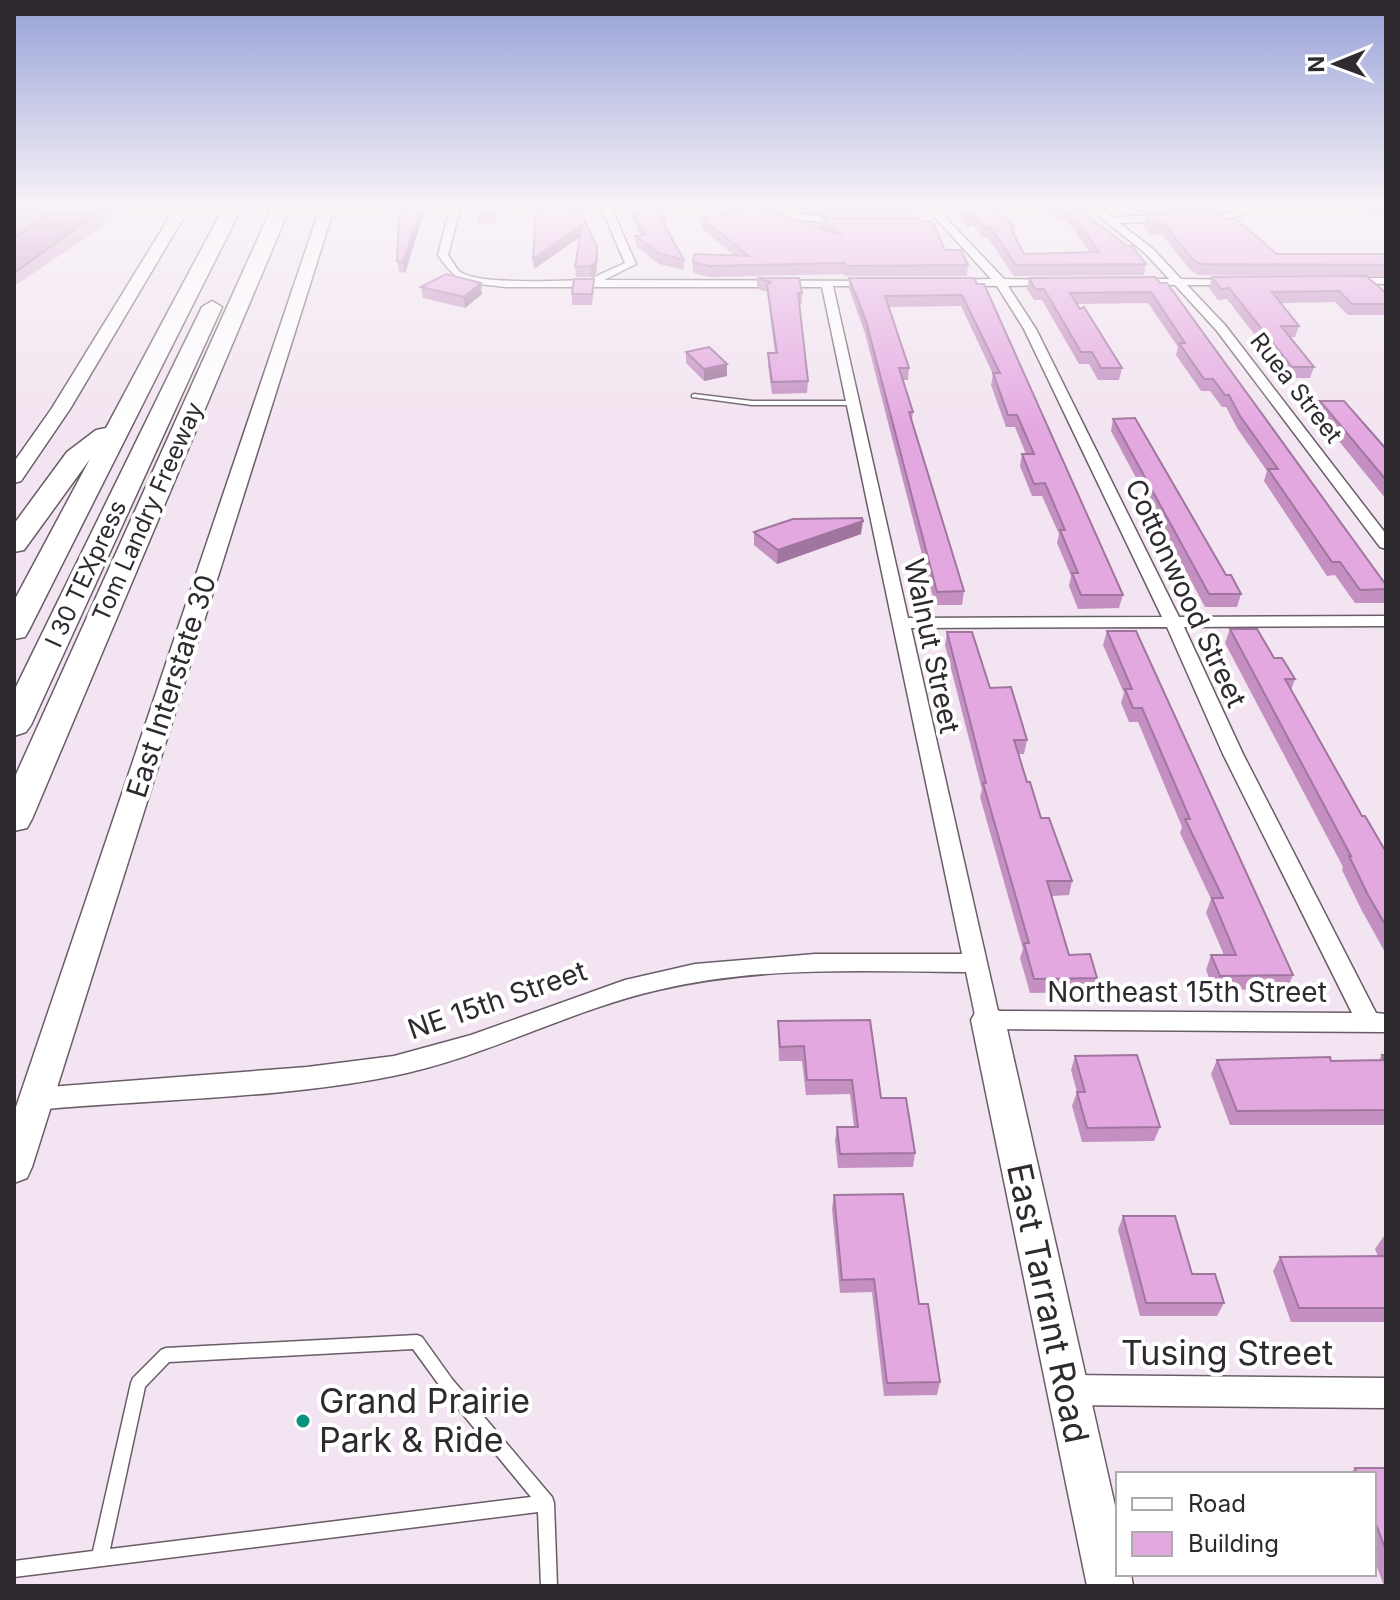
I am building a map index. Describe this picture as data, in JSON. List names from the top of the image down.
{
  "streets": {
    "highway": ["Tom Landry Freeway", "I 30 TEXpress"],
    "main road": ["East Interstate 30", "East Tarrant Road"],
    "street": [
      "Ruea Street",
      "Cottonwood Street",
      "Walnut Street",
      "Northeast 15th Street",
      "NE 15th Street",
      "Tusing Street"
    ]
  },
  "crossings": [
    ["Cottonwood Street", "Northeast 15th Street"],
    ["Walnut Street", "Northeast 15th Street"],
    ["Walnut Street", "NE 15th Street"],
    ["Walnut Street", "East Tarrant Road"],
    ["East Interstate 30", "NE 15th Street"],
    ["Northeast 15th Street", "East Tarrant Road"],
    ["East Tarrant Road", "Tusing Street"]
  ],
  "places": ["Grand Prairie Park & Ride"],
  "legend": ["Road", "Building"],
  "north": "left"
}
